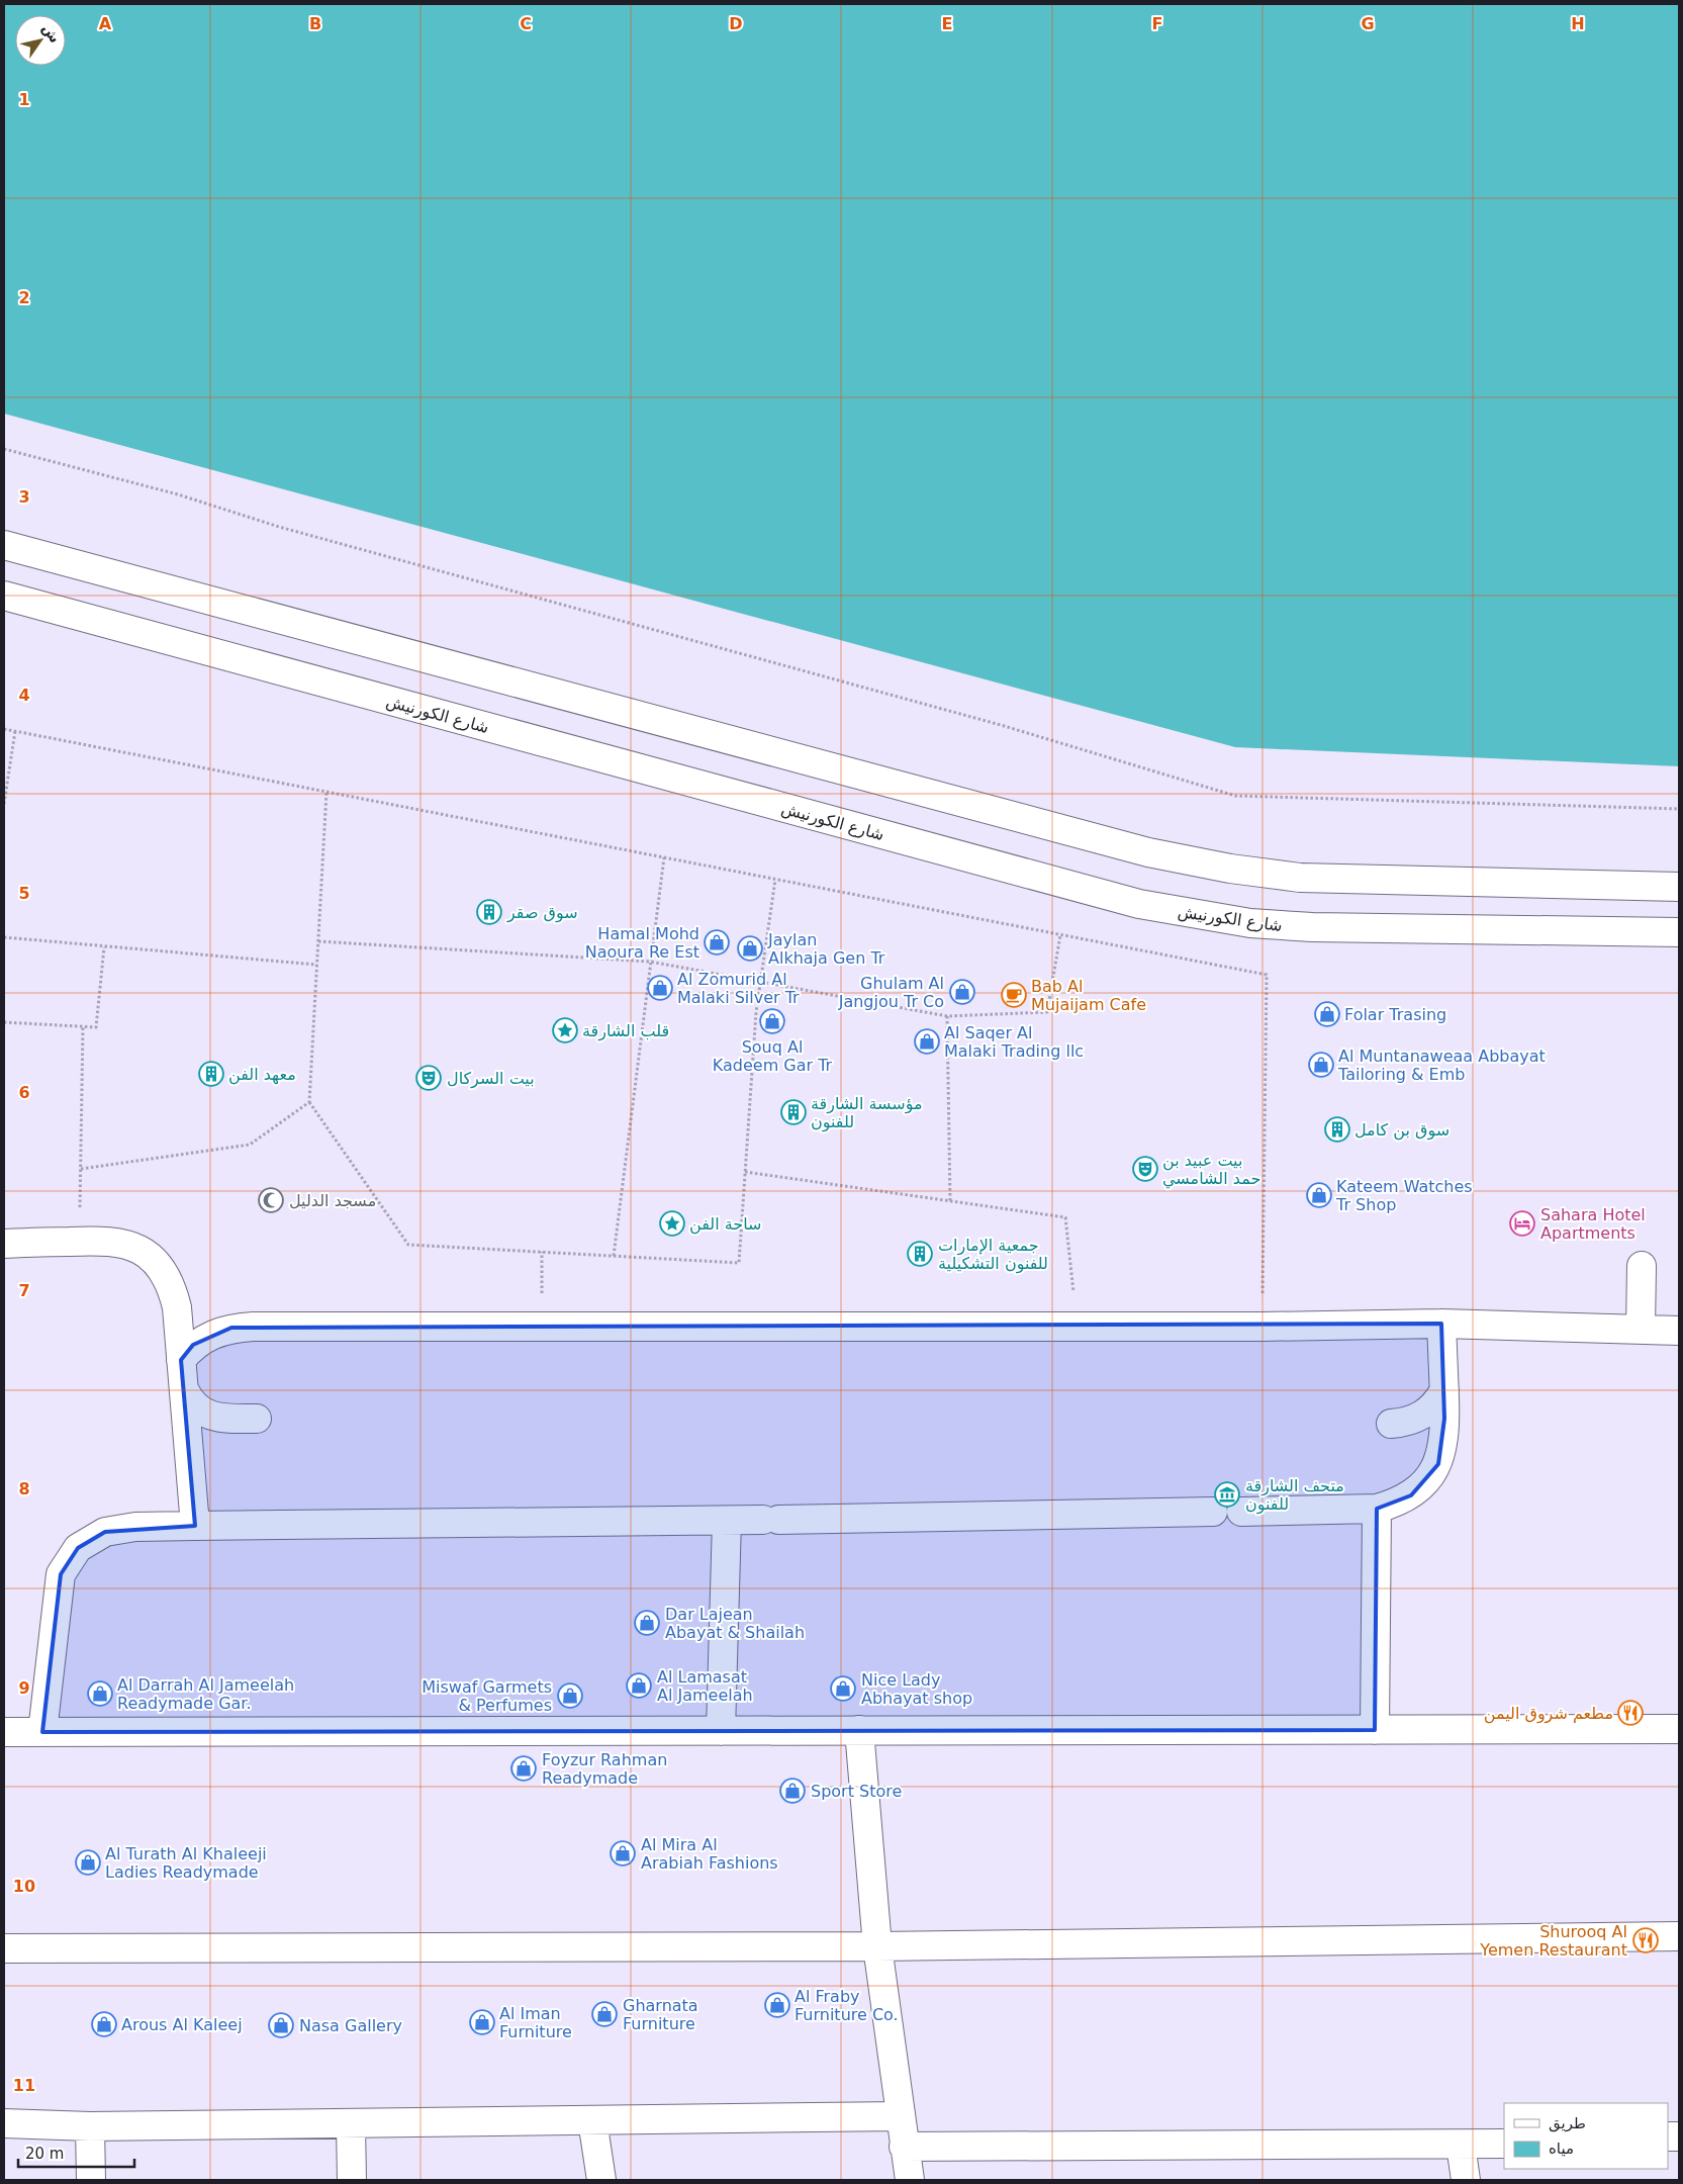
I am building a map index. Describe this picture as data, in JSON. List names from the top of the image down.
{
  "streets": {
    "street": ["شارع الكورنيش"]
  },
  "places": {
    "building": [
      "سوق صقر",
      "معهد الفن",
      "مؤسسة الشارقة للفنون",
      "سوق بن كامل",
      "جمعية الإمارات للفنون التشكيلية"
    ],
    "shop": [
      "Hamal Mohd Naoura Re Est",
      "Jaylan Alkhaja Gen Tr",
      "Al Zomurid Al Malaki Silver Tr",
      "Ghulam Al Jangjou Tr Co",
      "Folar Trasing",
      "Souq Al Kadeem Gar Tr",
      "Al Saqer Al Malaki Trading llc",
      "Al Muntanaweaa Abbayat Tailoring & Emb",
      "Kateem Watches Tr Shop",
      "Dar Lajean Abayat & Shailah",
      "Al Lamasat Al Jameelah",
      "Nice Lady Abhayat shop",
      "Al Darrah Al Jameelah Readymade Gar.",
      "Miswaf Garmets & Perfumes",
      "Foyzur Rahman Readymade",
      "Sport Store",
      "Al Mira Al Arabiah Fashions",
      "Al Turath Al Khaleeji Ladies Readymade",
      "Al Fraby Furniture Co.",
      "Gharnata Furniture",
      "Al Iman Furniture",
      "Arous Al Kaleej",
      "Nasa Gallery"
    ],
    "cafe": ["Bab Al Mujaijam Cafe"],
    "place": ["قلب الشارقة", "ساحة الفن"],
    "theatre": ["بيت السركال", "بيت عبيد بن حمد الشامسي"],
    "mosque": ["مسجد الدليل"],
    "hotel": ["Sahara Hotel Apartments"],
    "museum": ["متحف الشارقة للفنون"],
    "restaurant": ["مطعم شروق اليمن", "Shurooq Al Yemen Restaurant"]
  },
  "legend": ["طريق", "مياه"],
  "scale_bar": "20 m",
  "north": "top right",
  "grid": {
    "columns": [
      "A",
      "B",
      "C",
      "D",
      "E",
      "F",
      "G",
      "H"
    ],
    "rows": [
      "1",
      "2",
      "3",
      "4",
      "5",
      "6",
      "7",
      "8",
      "9",
      "10",
      "11"
    ]
  }
}
